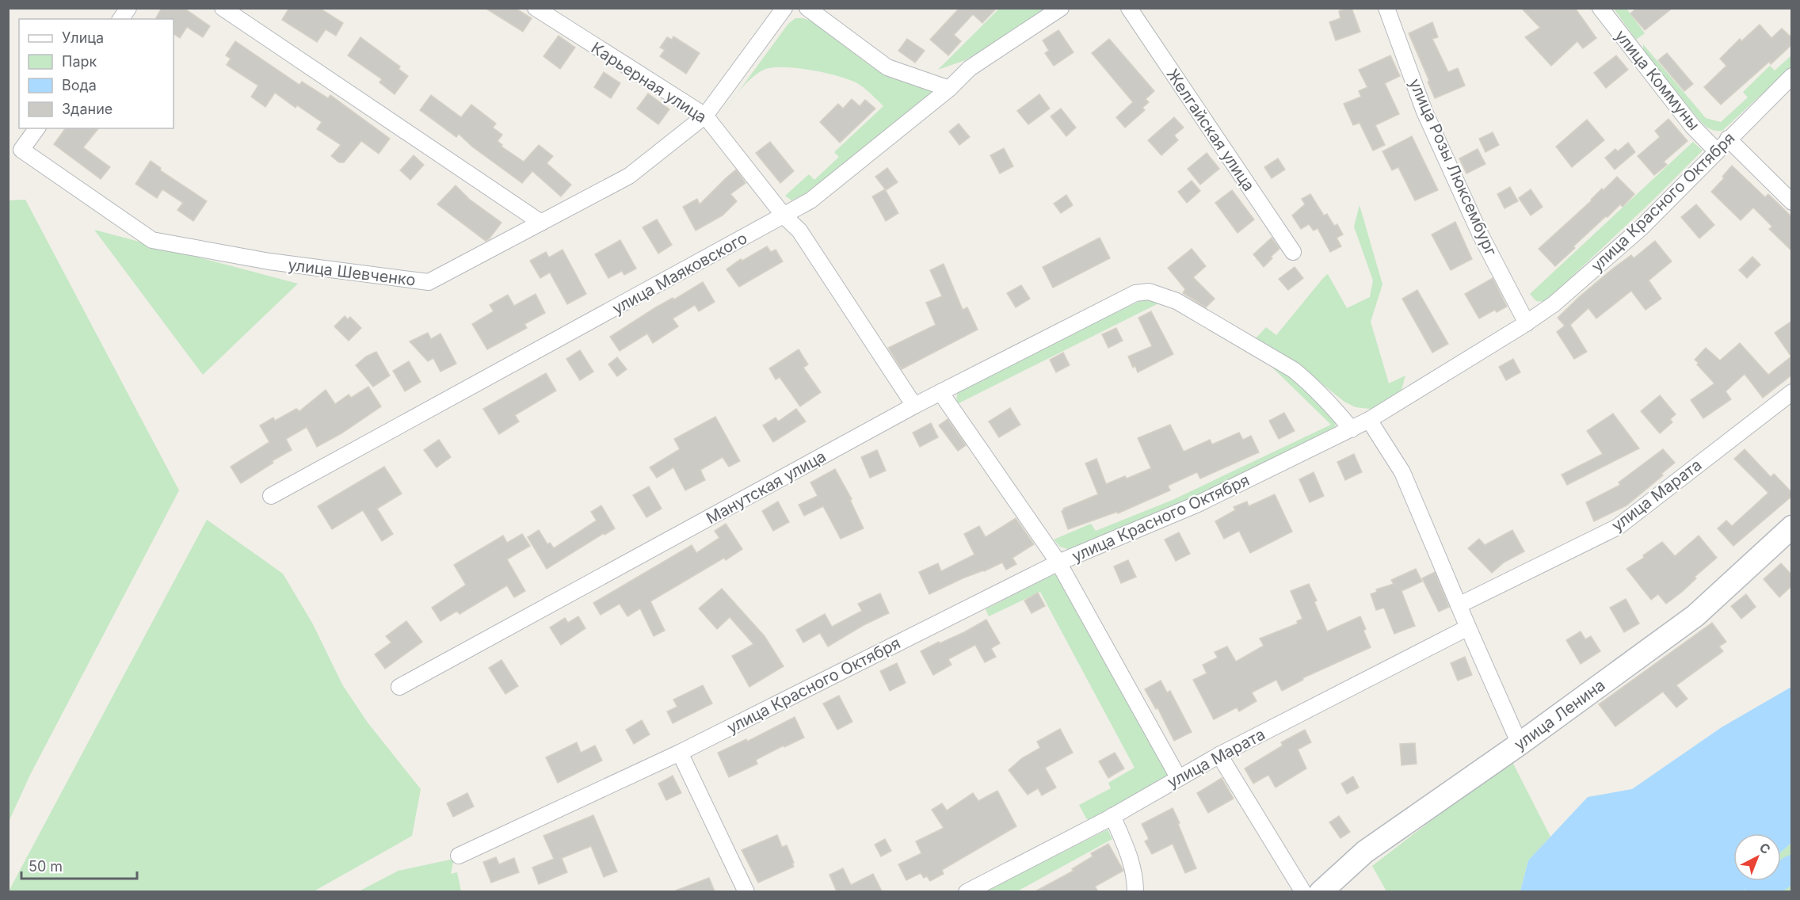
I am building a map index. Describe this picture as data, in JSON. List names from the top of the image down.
{
  "streets": {
    "main road": ["улица Ленина"],
    "street": [
      "улица Коммуны",
      "Карьерная улица",
      "Желгайская улица",
      "улица Розы Люксембург",
      "улица Красного Октября",
      "улица Шевченко",
      "улица Маяковского",
      "Манутская улица",
      "улица Марата"
    ]
  },
  "crossings": [
    ["улица Коммуны", "улица Красного Октября"],
    ["Карьерная улица", "улица Маяковского"],
    ["Карьерная улица", "Манутская улица"],
    ["улица Розы Люксембург", "улица Красного Октября"],
    ["улица Красного Октября", "Манутская улица"]
  ],
  "legend": [
    "Улица",
    "Парк",
    "Вода",
    "Здание"
  ],
  "scale_bar": "50 m",
  "north": "top right"
}
